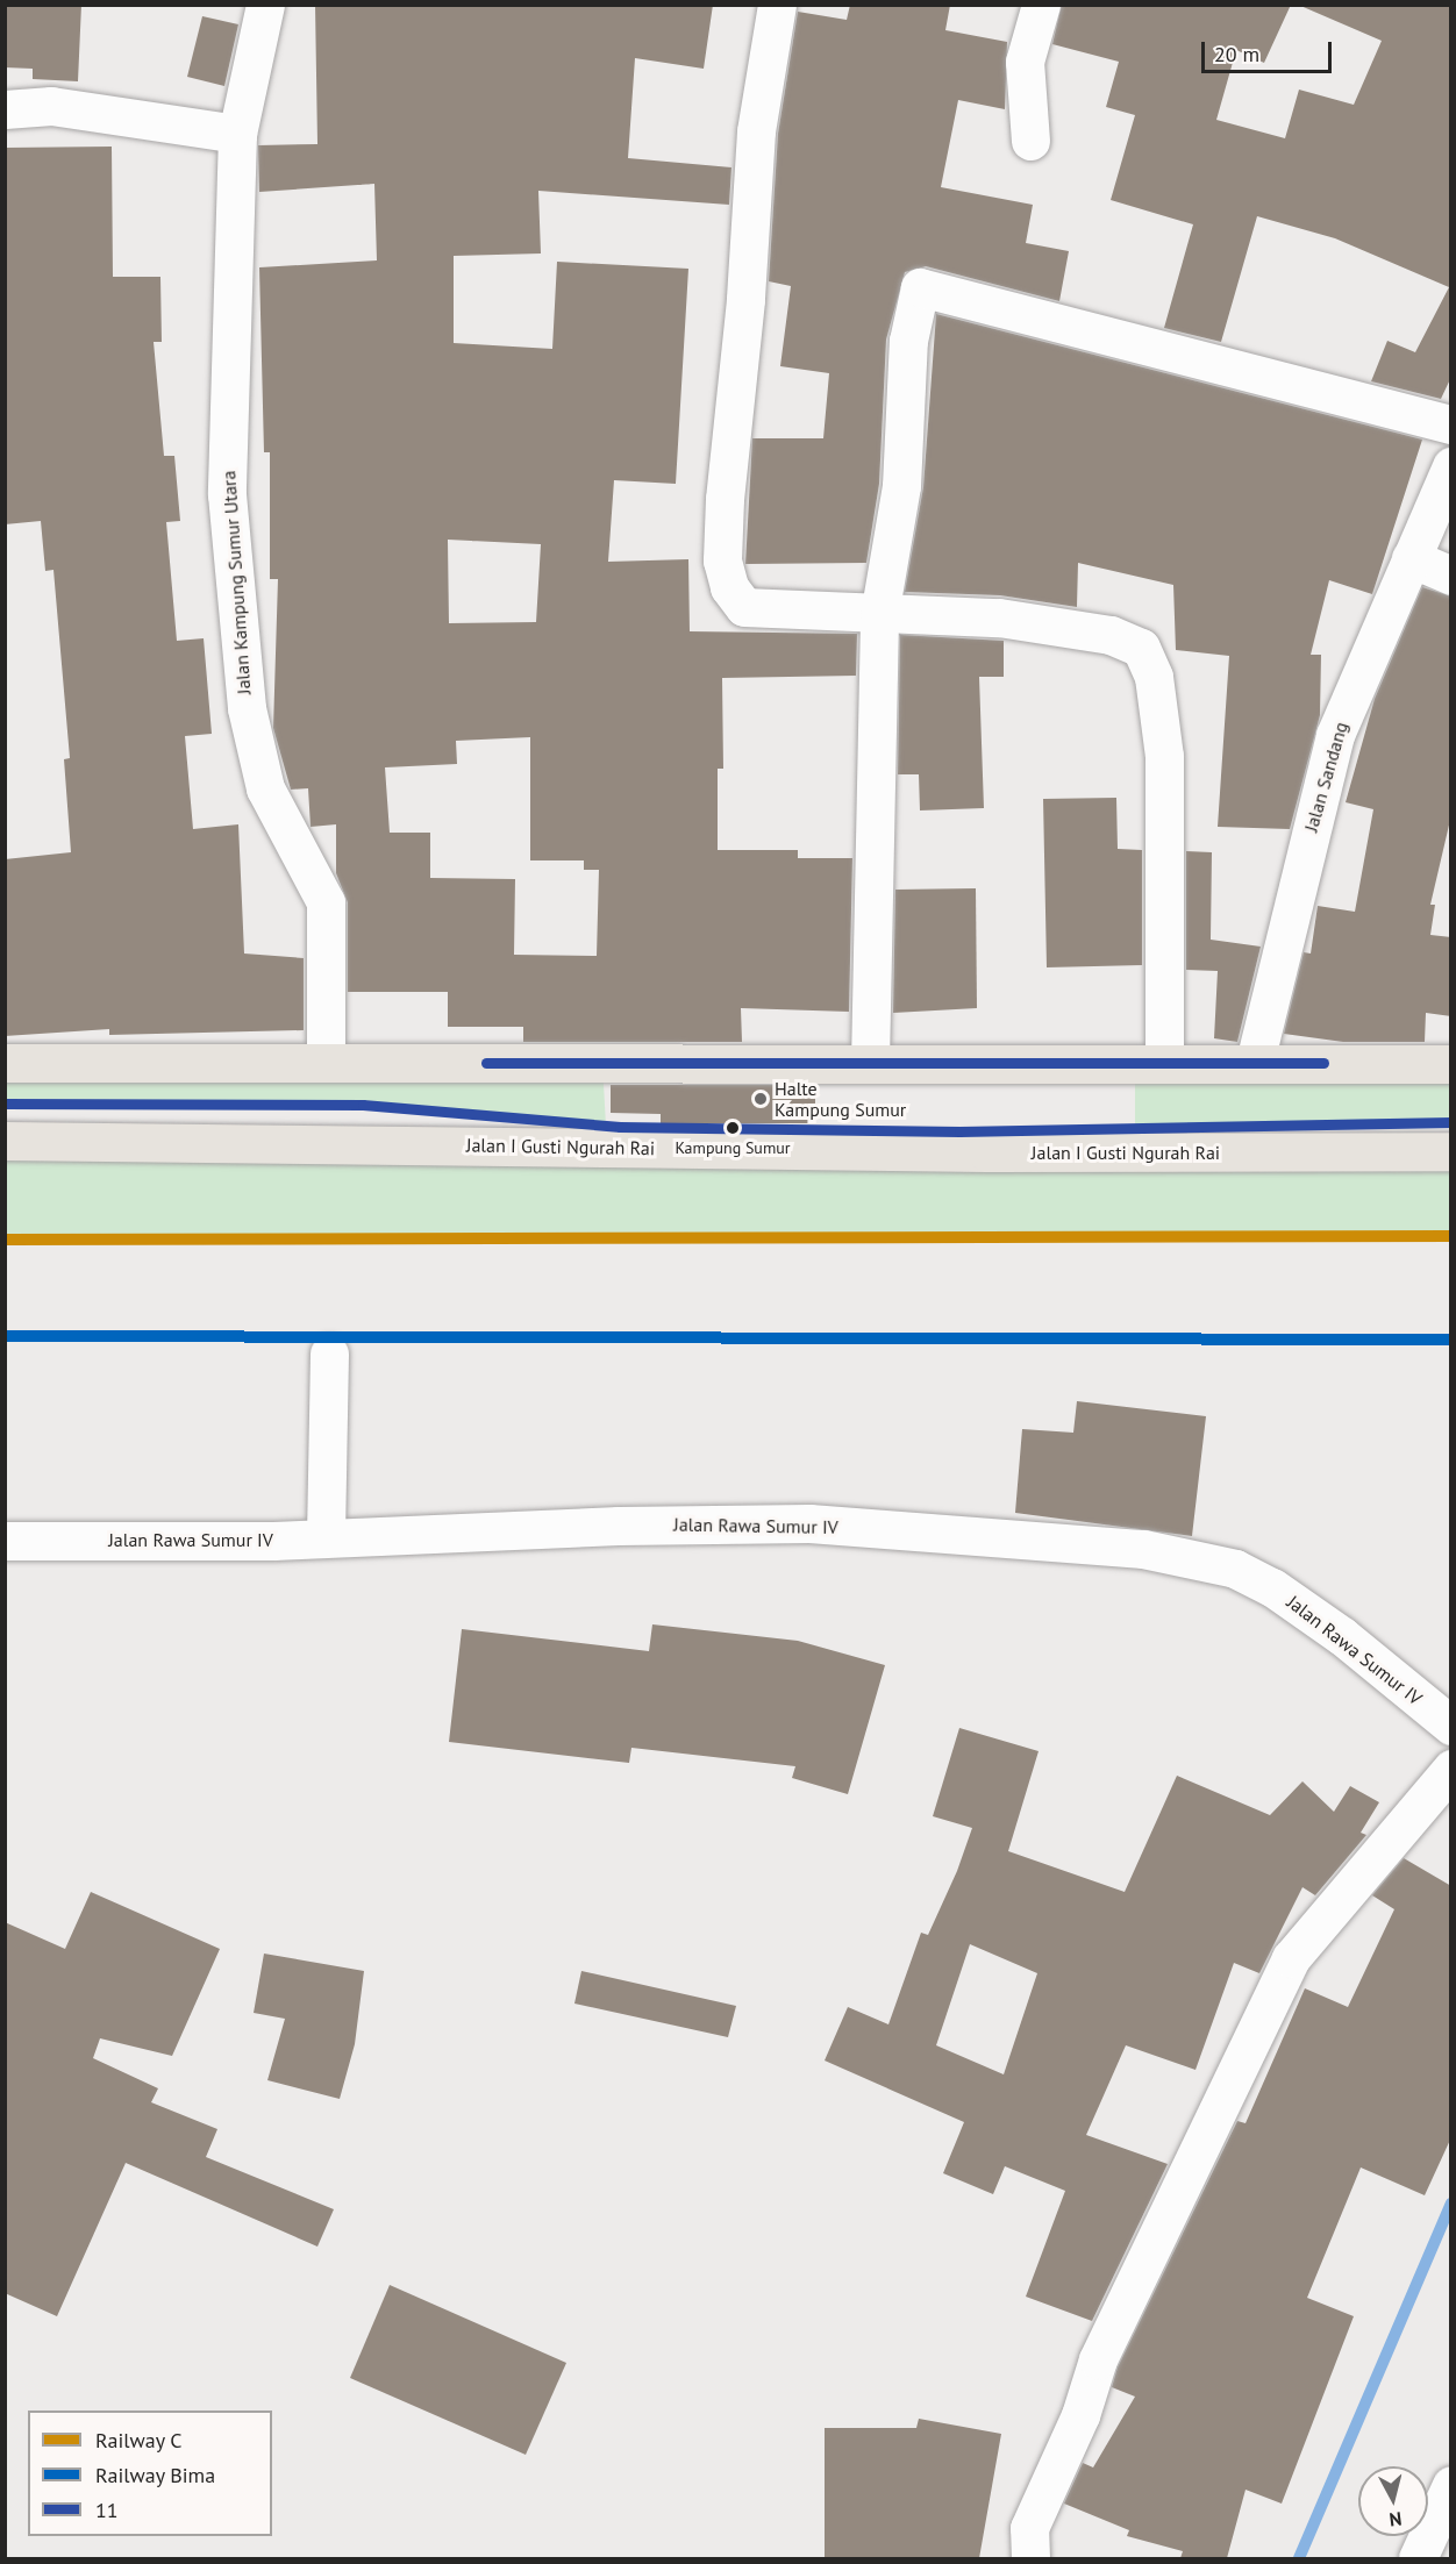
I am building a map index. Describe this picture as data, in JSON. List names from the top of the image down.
{
  "streets": {
    "main road": ["Jalan I Gusti Ngurah Rai"],
    "street": ["Jalan Kampung Sumur Utara", "Jalan Sandang", "Jalan Rawa Sumur IV"]
  },
  "places": ["Halte Kampung Sumur", "Kampung Sumur"],
  "lines": ["transit line 11", "rail line C", "rail line Bima"],
  "legend": ["Railway C", "Railway Bima", "11"],
  "scale_bar": "20 m",
  "north": "bottom"
}
